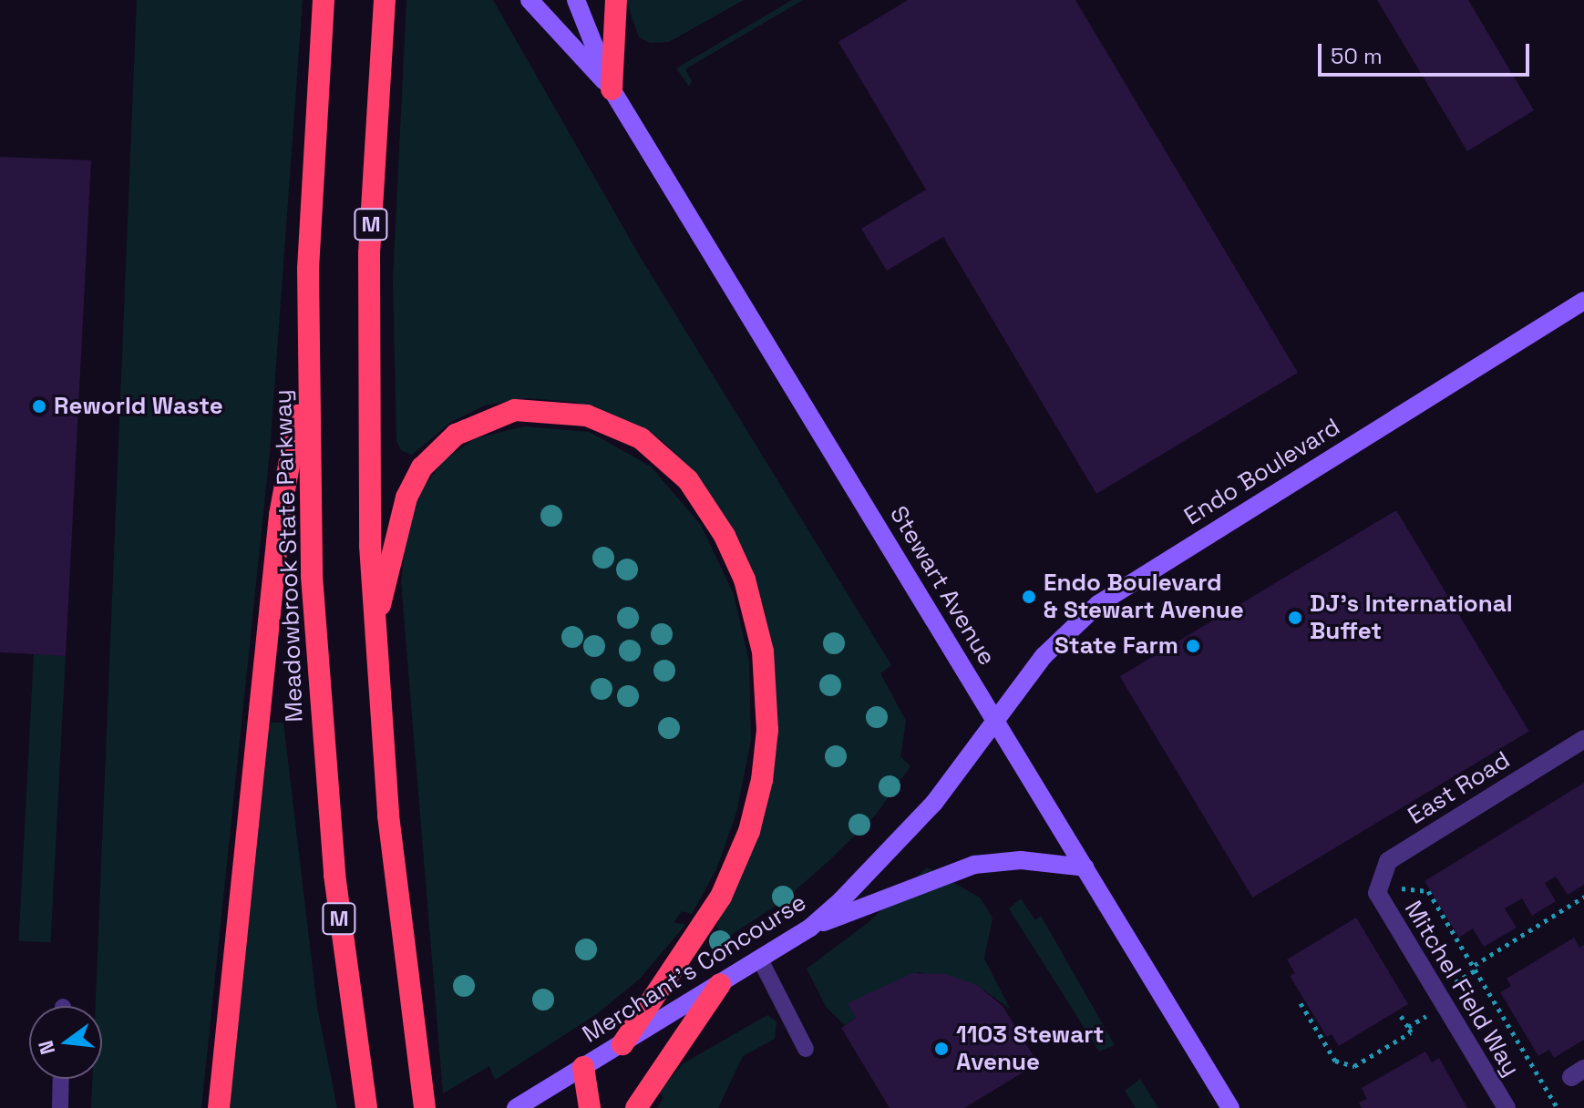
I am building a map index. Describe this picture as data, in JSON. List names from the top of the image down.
{
  "streets": {
    "highway": ["M", "Meadowbrook State Parkway"],
    "main road": ["Endo Boulevard", "Stewart Avenue", "Merchant's Concourse"],
    "street": ["East Road", "Mitchel Field Way"]
  },
  "crossings": [
    ["Endo Boulevard", "Stewart Avenue"],
    ["Endo Boulevard", "Merchant's Concourse"],
    ["Stewart Avenue", "Merchant's Concourse"],
    ["East Road", "Mitchel Field Way"]
  ],
  "places": [
    "Reworld Waste",
    "Endo Boulevard & Stewart Avenue",
    "DJ's International Buffet",
    "State Farm",
    "1103 Stewart Avenue"
  ],
  "scale_bar": "50 m",
  "north": "left"
}
